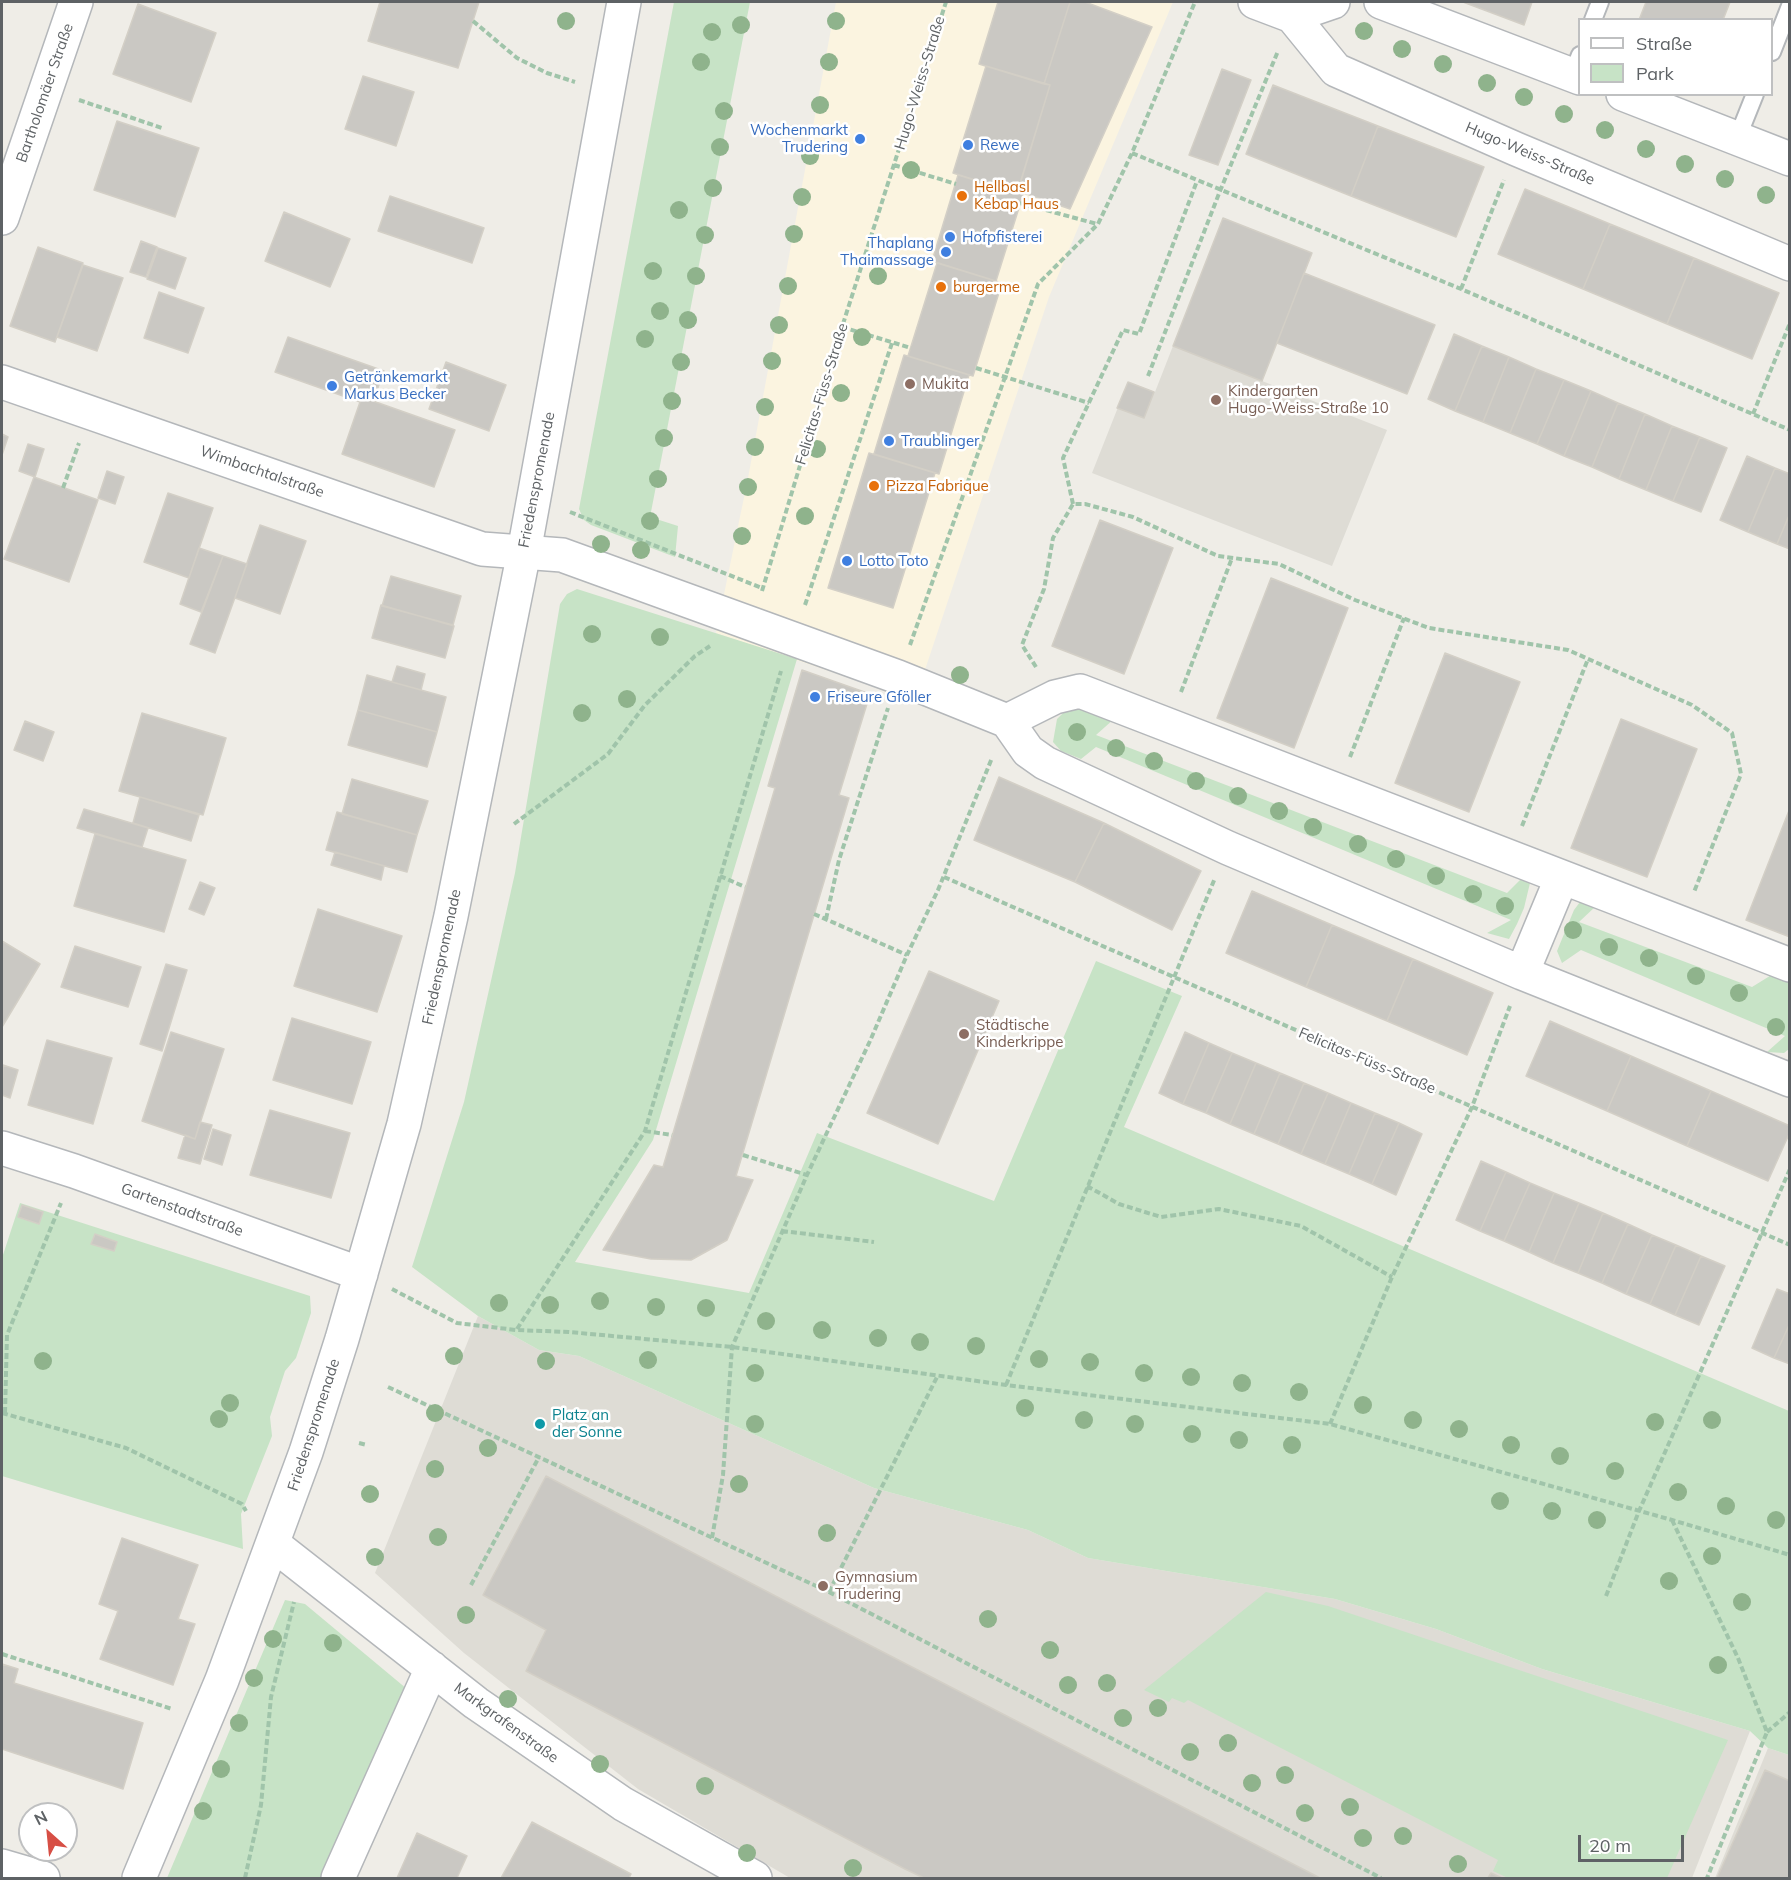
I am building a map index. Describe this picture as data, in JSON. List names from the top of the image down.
{
  "streets": {
    "street": [
      "Hugo-Weiss-Straße",
      "Bartholomäer Straße",
      "Wimbachtalstraße",
      "Friedenspromenade",
      "Gartenstadtstraße",
      "Markgrafenstraße"
    ],
    "path": ["Felicitas-Füss-Straße"]
  },
  "crossings": [
    ["Hugo-Weiss-Straße", "Felicitas-Füss-Straße"],
    ["Wimbachtalstraße", "Friedenspromenade"],
    ["Friedenspromenade", "Gartenstadtstraße"],
    ["Friedenspromenade", "Markgrafenstraße"]
  ],
  "places": [
    "Wochenmarkt Trudering",
    "Rewe",
    "Hellbasl Kebap Haus",
    "Hofpfisterei",
    "Thaplang Thaimassage",
    "burgerme",
    "Mukita",
    "Getränkemarkt Markus Becker",
    "Kindergarten Hugo-Weiss-Straße 10",
    "Traublinger",
    "Pizza Fabrique",
    "Lotto Toto",
    "Friseure Gföller",
    "Städtische Kinderkrippe",
    "Platz an der Sonne",
    "Gymnasium Trudering"
  ],
  "legend": ["Straße", "Park"],
  "scale_bar": "20 m",
  "north": "top left"
}
